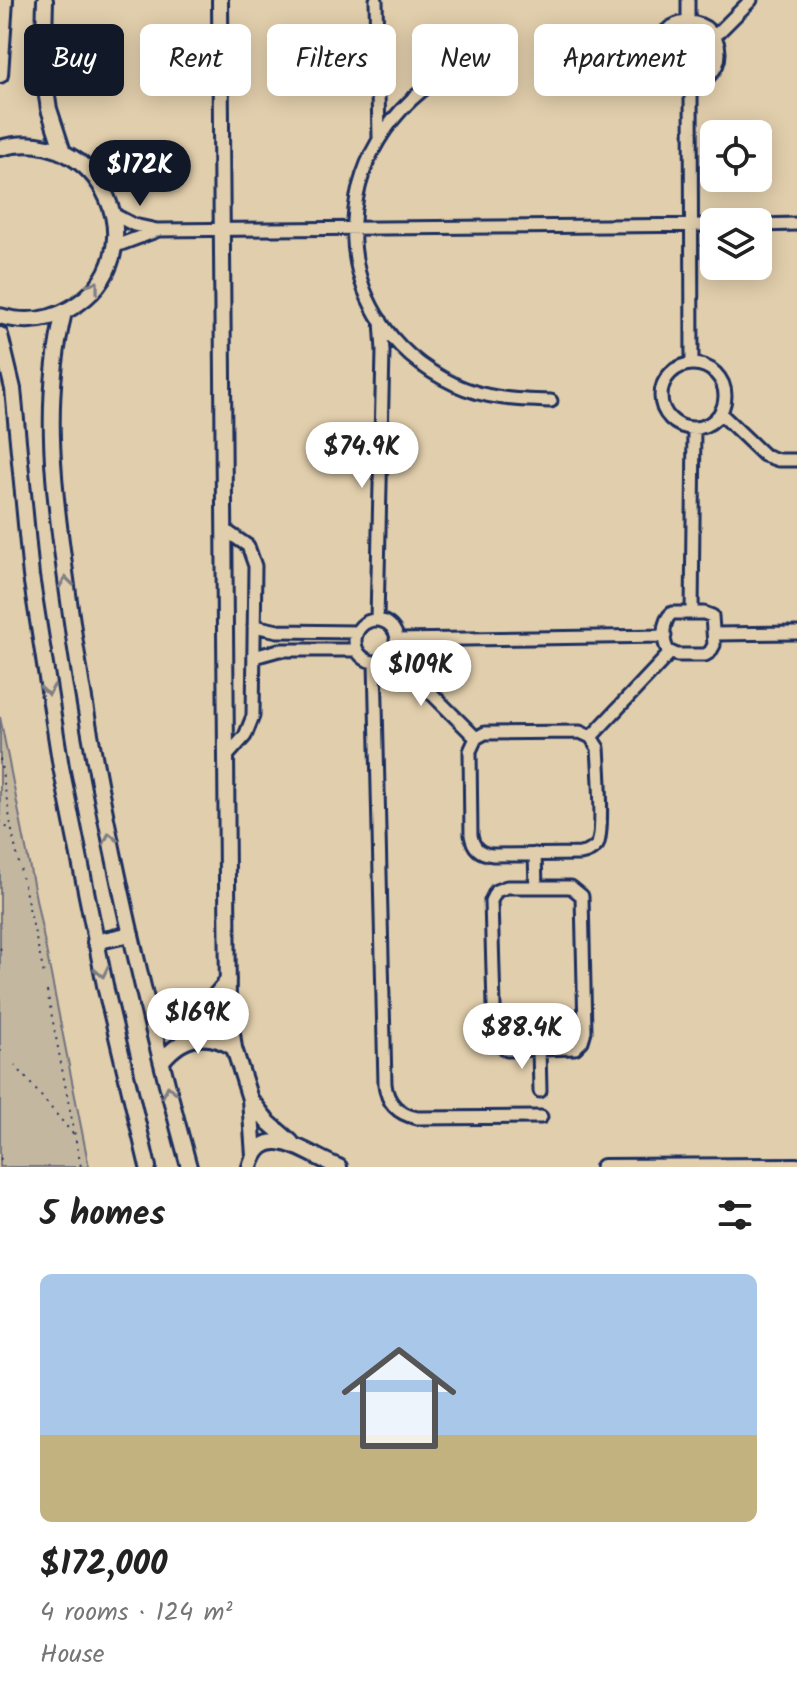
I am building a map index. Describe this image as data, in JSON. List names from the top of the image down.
{
  "page": {
    "chip": [
      "Buy",
      "Rent",
      "Filters",
      "New",
      "Apartment"
    ],
    "price": [
      "$172K",
      "$74.9K",
      "$109K",
      "$169K",
      "$88.4K"
    ],
    "heading": "5 homes",
    "list": [
      {
        "name": "$172,000",
        "note": "4 rooms · 124 m² · House"
      }
    ]
  }
}
